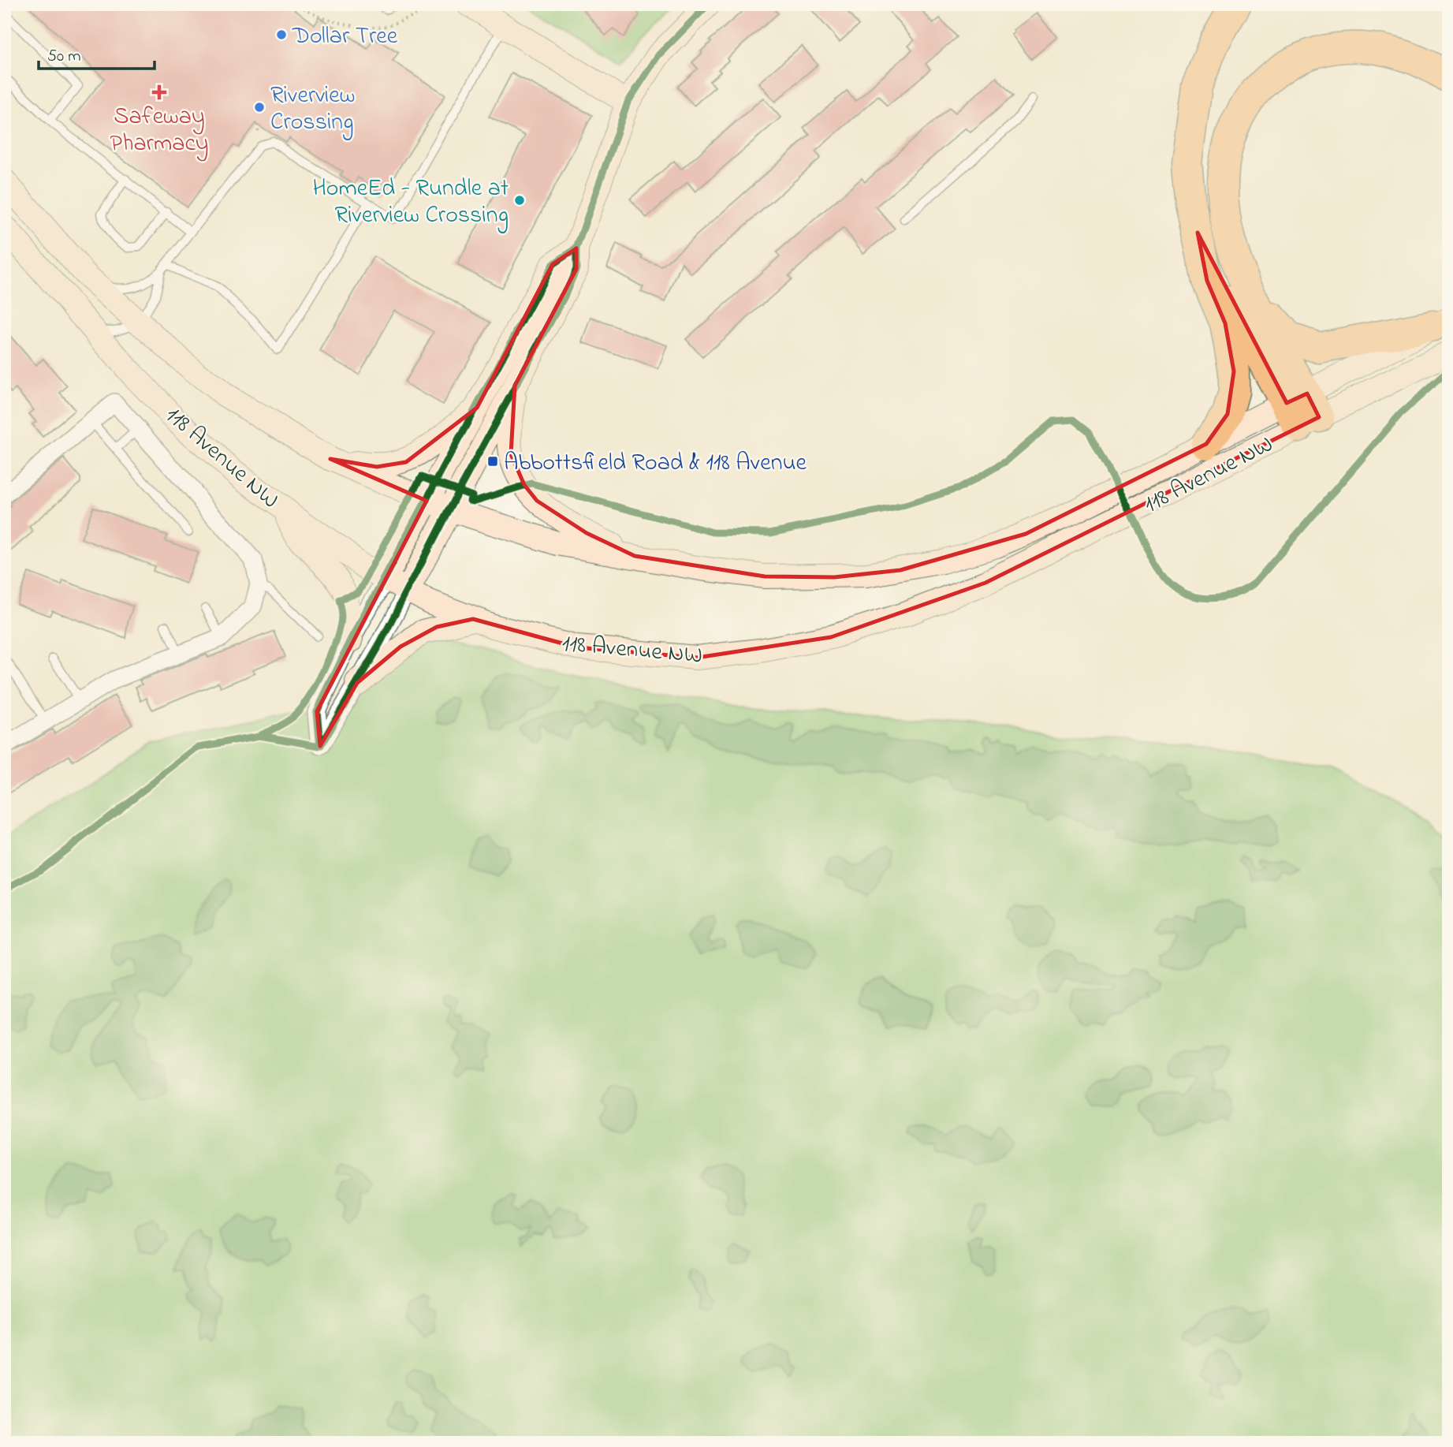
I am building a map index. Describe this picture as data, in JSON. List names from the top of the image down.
{
  "streets": {
    "main road": ["118 Avenue NW"]
  },
  "places": {
    "other": ["Dollar Tree", "Riverview Crossing", "HomeEd - Rundle at Riverview Crossing"],
    "health": ["Safeway Pharmacy"],
    "transit": ["Abbottsfield Road & 118 Avenue"]
  },
  "scale_bar": "50 m"
}
